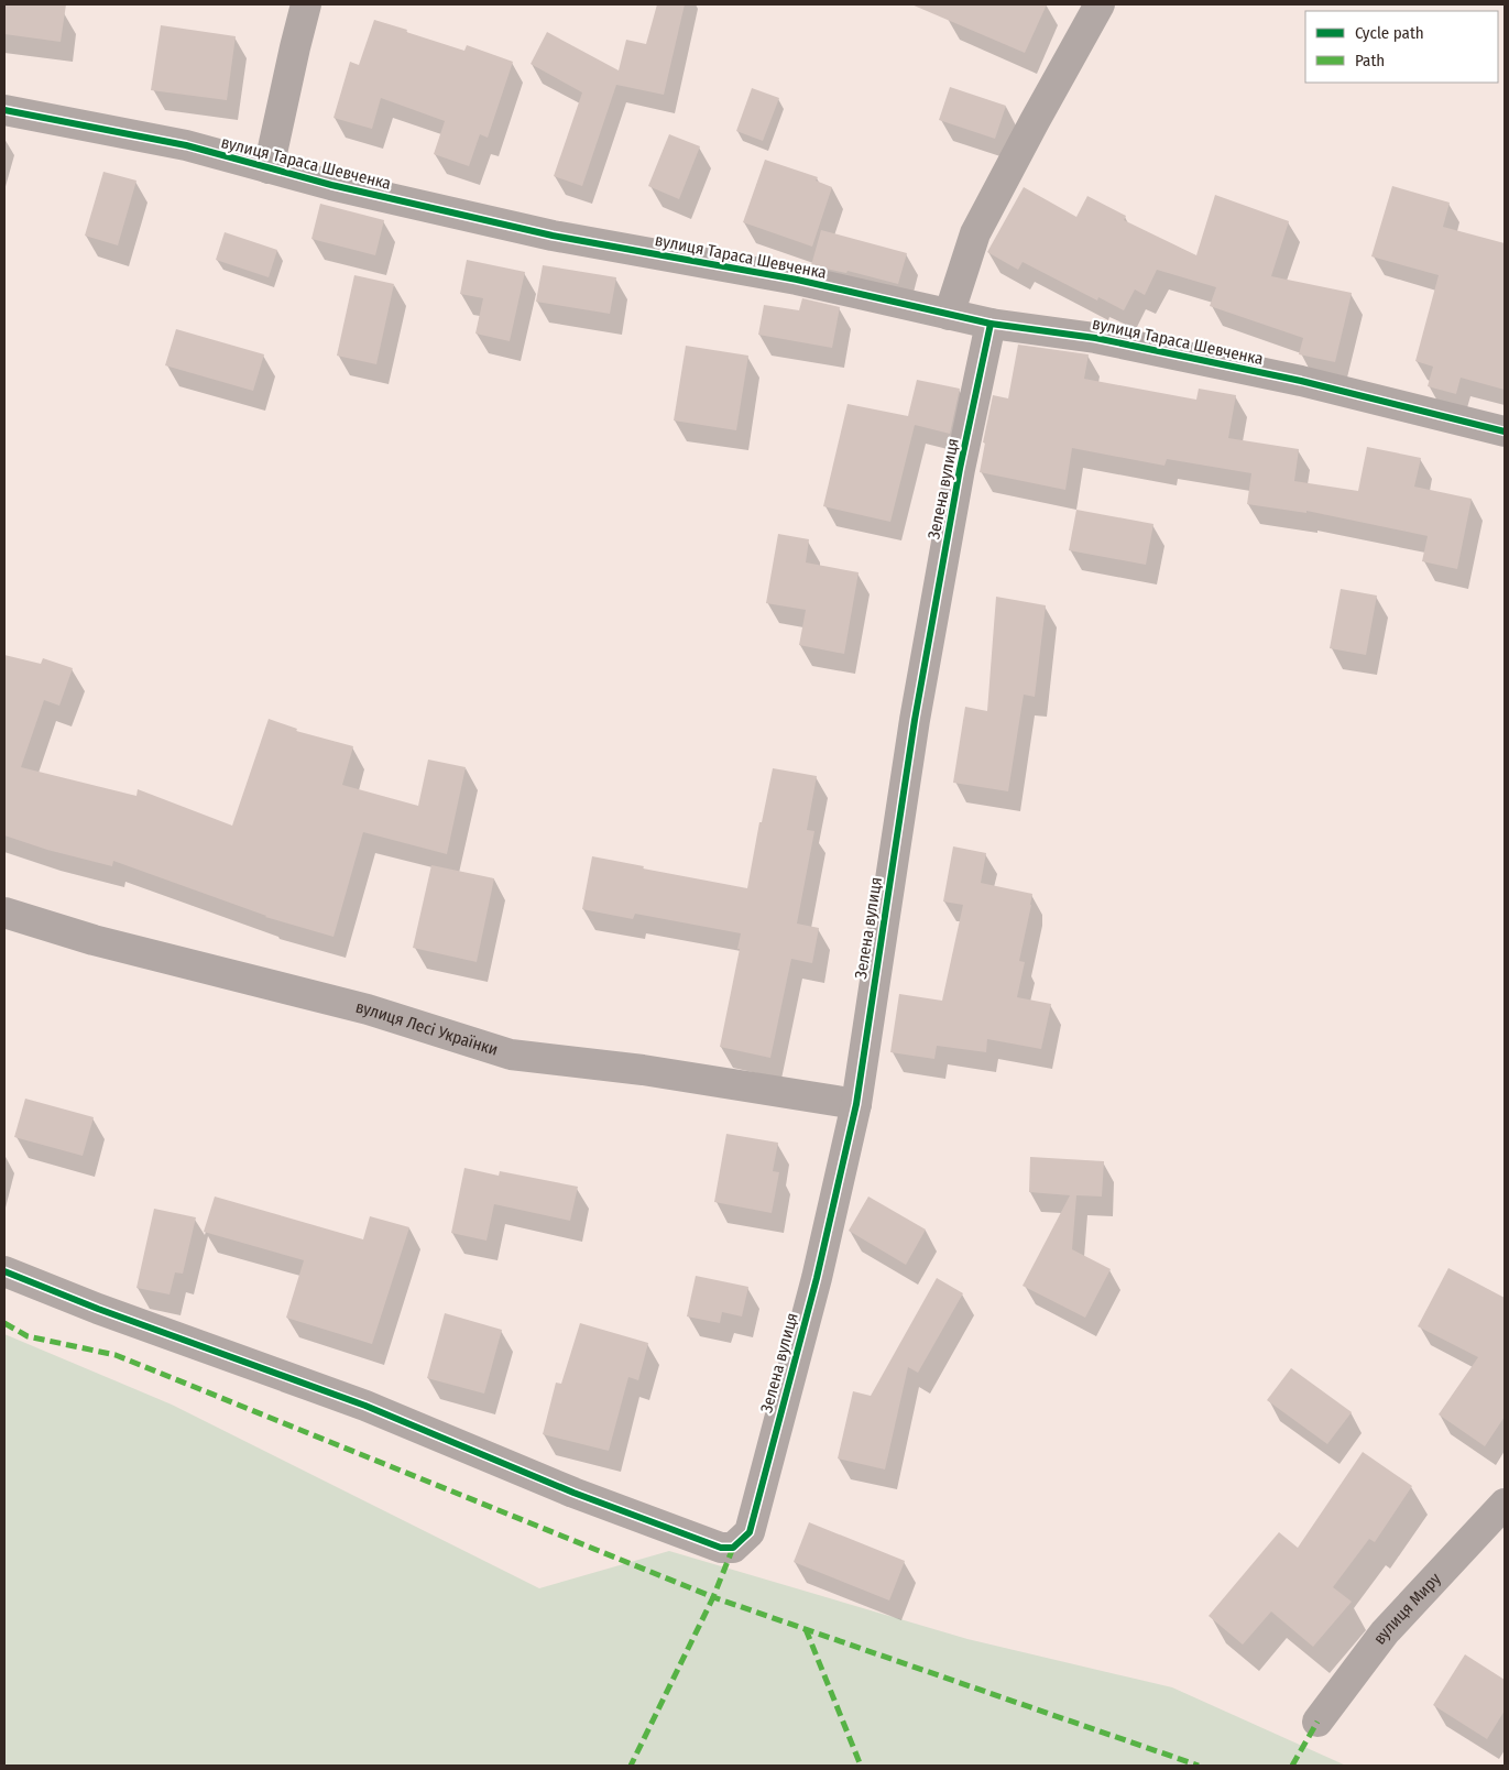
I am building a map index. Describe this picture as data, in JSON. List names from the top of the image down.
{
  "streets": {
    "street": [
      "вулиця Тараса Шевченка",
      "Зелена вулиця",
      "вулиця Лесі Українки",
      "вулиця Миру"
    ]
  },
  "crossings": [
    ["вулиця Тараса Шевченка", "Зелена вулиця"],
    ["Зелена вулиця", "вулиця Лесі Українки"]
  ],
  "legend": ["Cycle path", "Path"]
}
